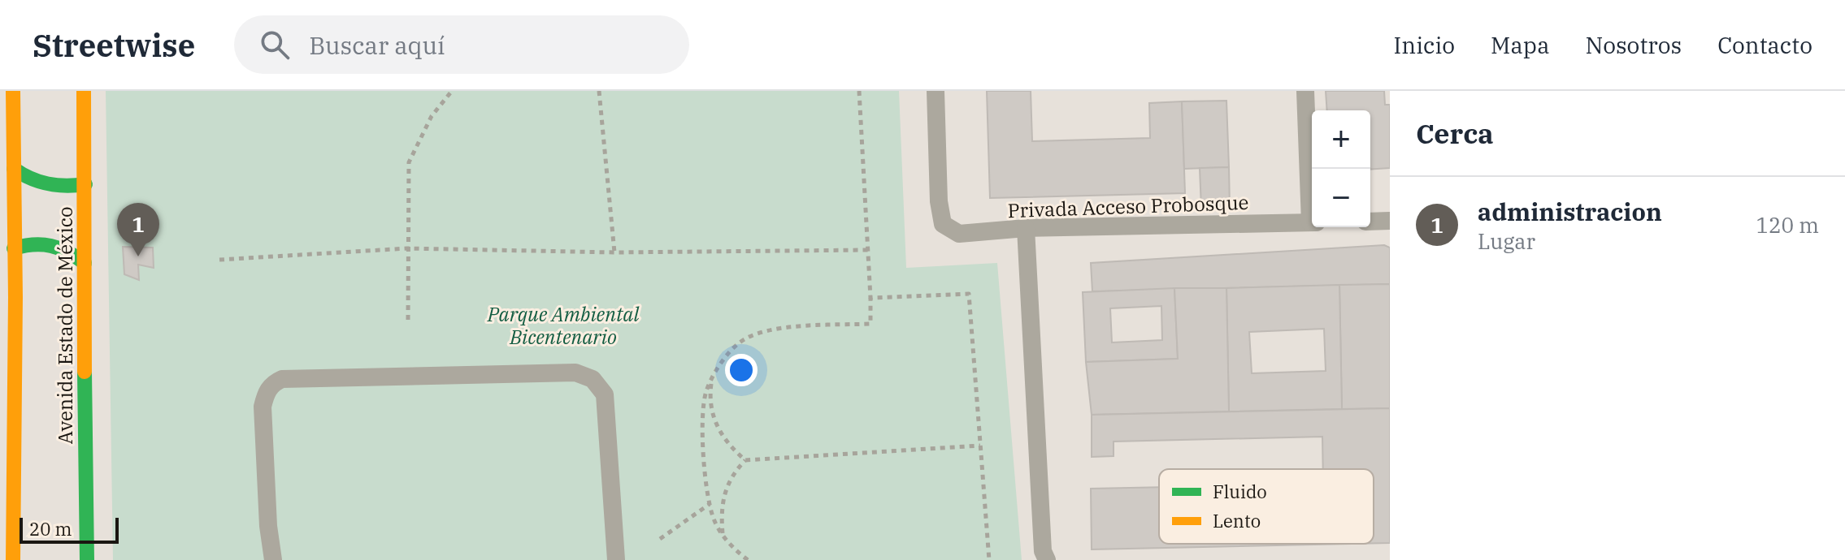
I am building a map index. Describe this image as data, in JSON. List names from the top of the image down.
{
  "streets": {
    "main road": ["Avenida Estado de México"],
    "lane": ["Privada Acceso Probosque"]
  },
  "parks": ["Parque Ambiental Bicentenario"],
  "legend": ["Fluido", "Lento"],
  "scale_bar": "20 m",
  "page": {
    "header": "Streetwise",
    "search": "Buscar aquí",
    "nav": [
      "Inicio",
      "Mapa",
      "Nosotros",
      "Contacto"
    ],
    "heading": "Cerca",
    "map_buttons": ["+", "−"],
    "list": [
      {
        "mark": "1",
        "name": "administracion",
        "note": "Lugar",
        "value": "120 m"
      }
    ],
    "pins": "1",
    "scale": "20 m"
  }
}
